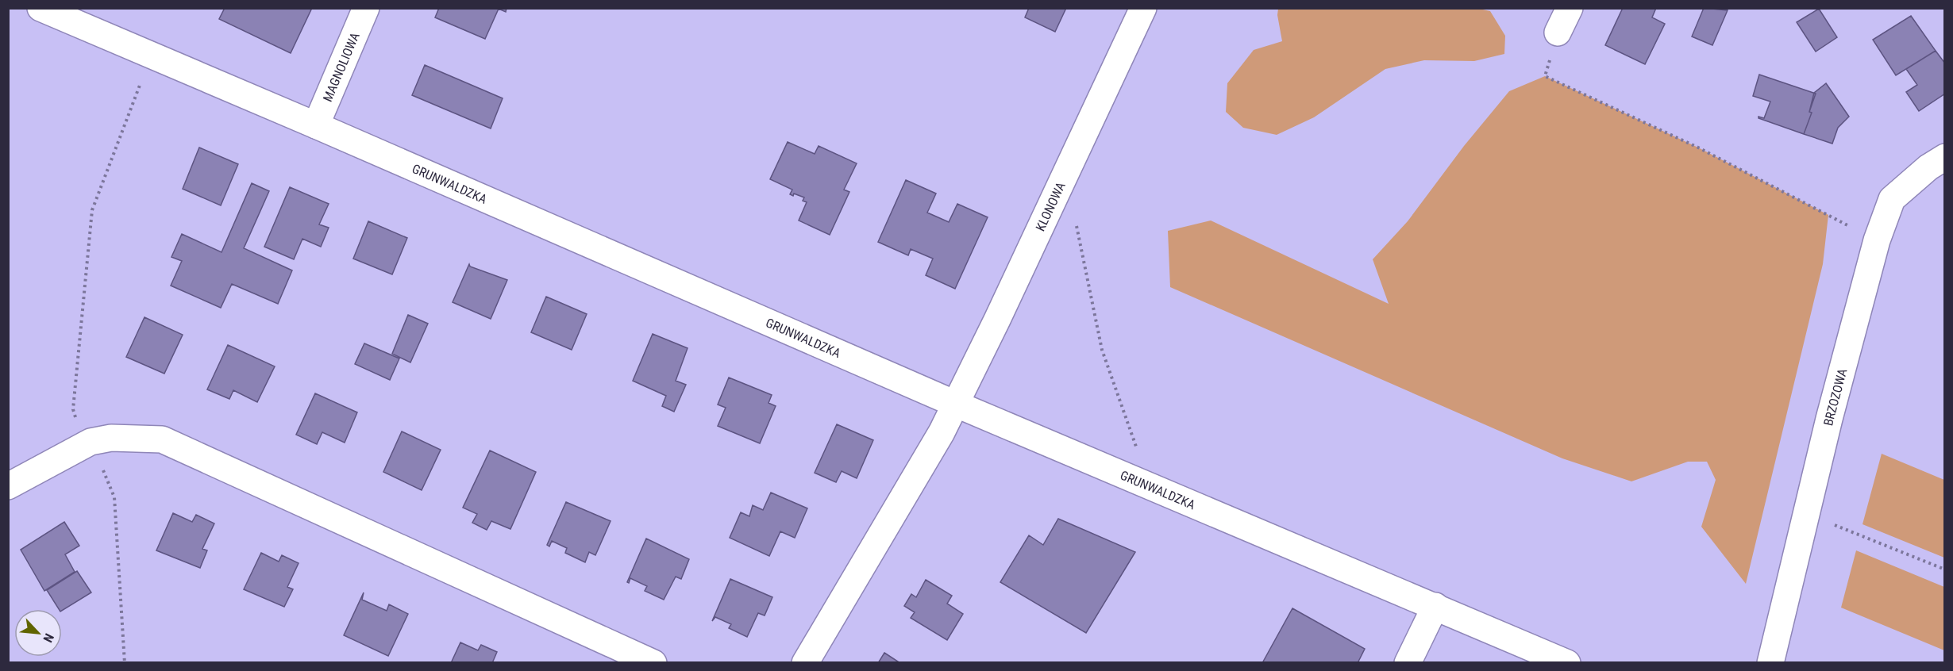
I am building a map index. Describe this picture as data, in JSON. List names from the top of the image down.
{
  "streets": {
    "street": [
      "MAGNOLIOWA",
      "GRUNWALDZKA",
      "KLONOWA",
      "BRZOZOWA"
    ]
  },
  "crossings": [
    ["MAGNOLIOWA", "GRUNWALDZKA"],
    ["GRUNWALDZKA", "KLONOWA"]
  ],
  "north": "bottom right"
}
